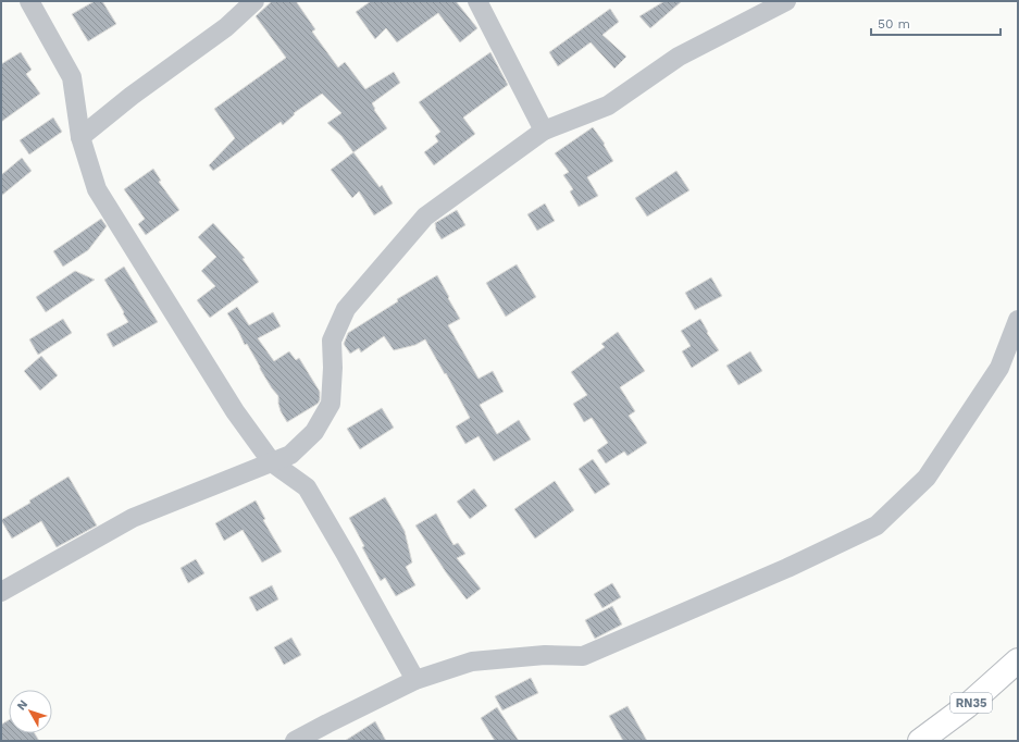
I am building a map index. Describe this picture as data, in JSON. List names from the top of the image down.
{
  "streets": {
    "main road": ["RN35"]
  },
  "scale_bar": "50 m",
  "north": "top left"
}
